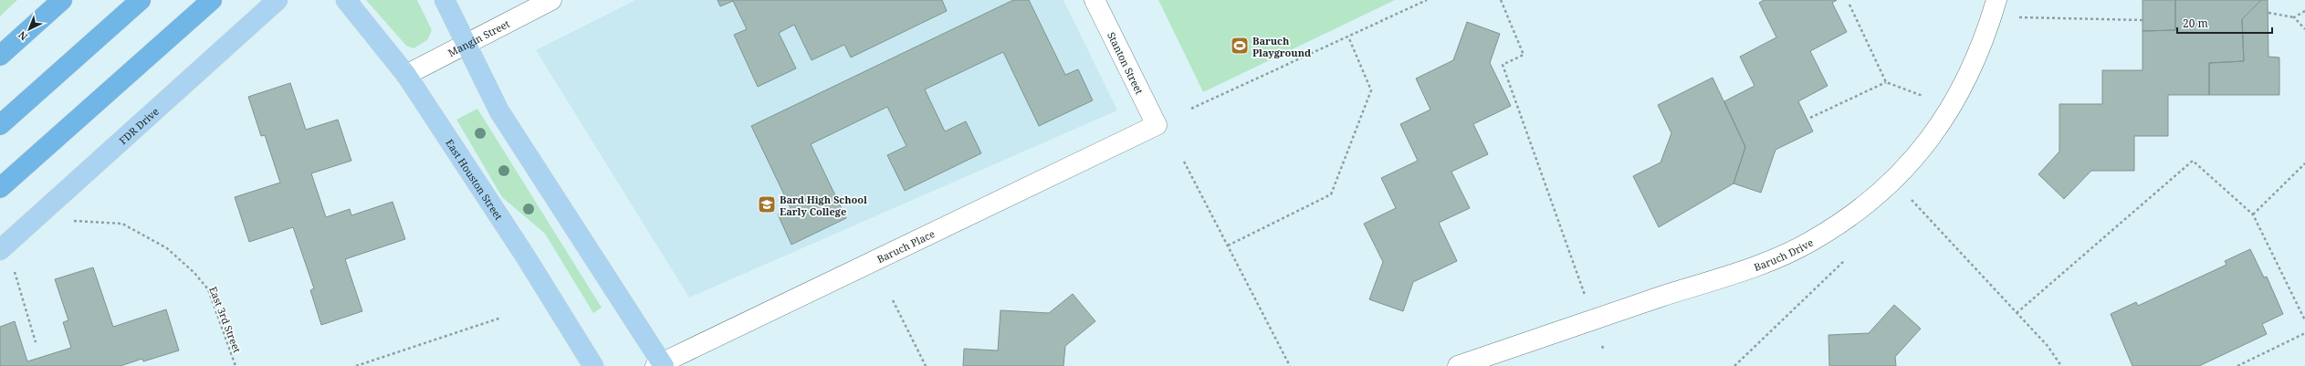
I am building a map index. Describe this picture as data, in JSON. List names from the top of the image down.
{
  "streets": {
    "main road": ["FDR Drive", "East Houston Street"],
    "street": [
      "Mangin Street",
      "Stanton Street",
      "Baruch Place",
      "Baruch Drive"
    ],
    "path": ["East 3rd Street"]
  },
  "crossings": [
    ["Mangin Street", "East Houston Street"],
    ["Stanton Street", "Baruch Place"]
  ],
  "places": {
    "sports": ["Baruch Playground"],
    "school or university": ["Bard High School Early College"]
  },
  "scale_bar": "20 m",
  "north": "bottom left"
}
